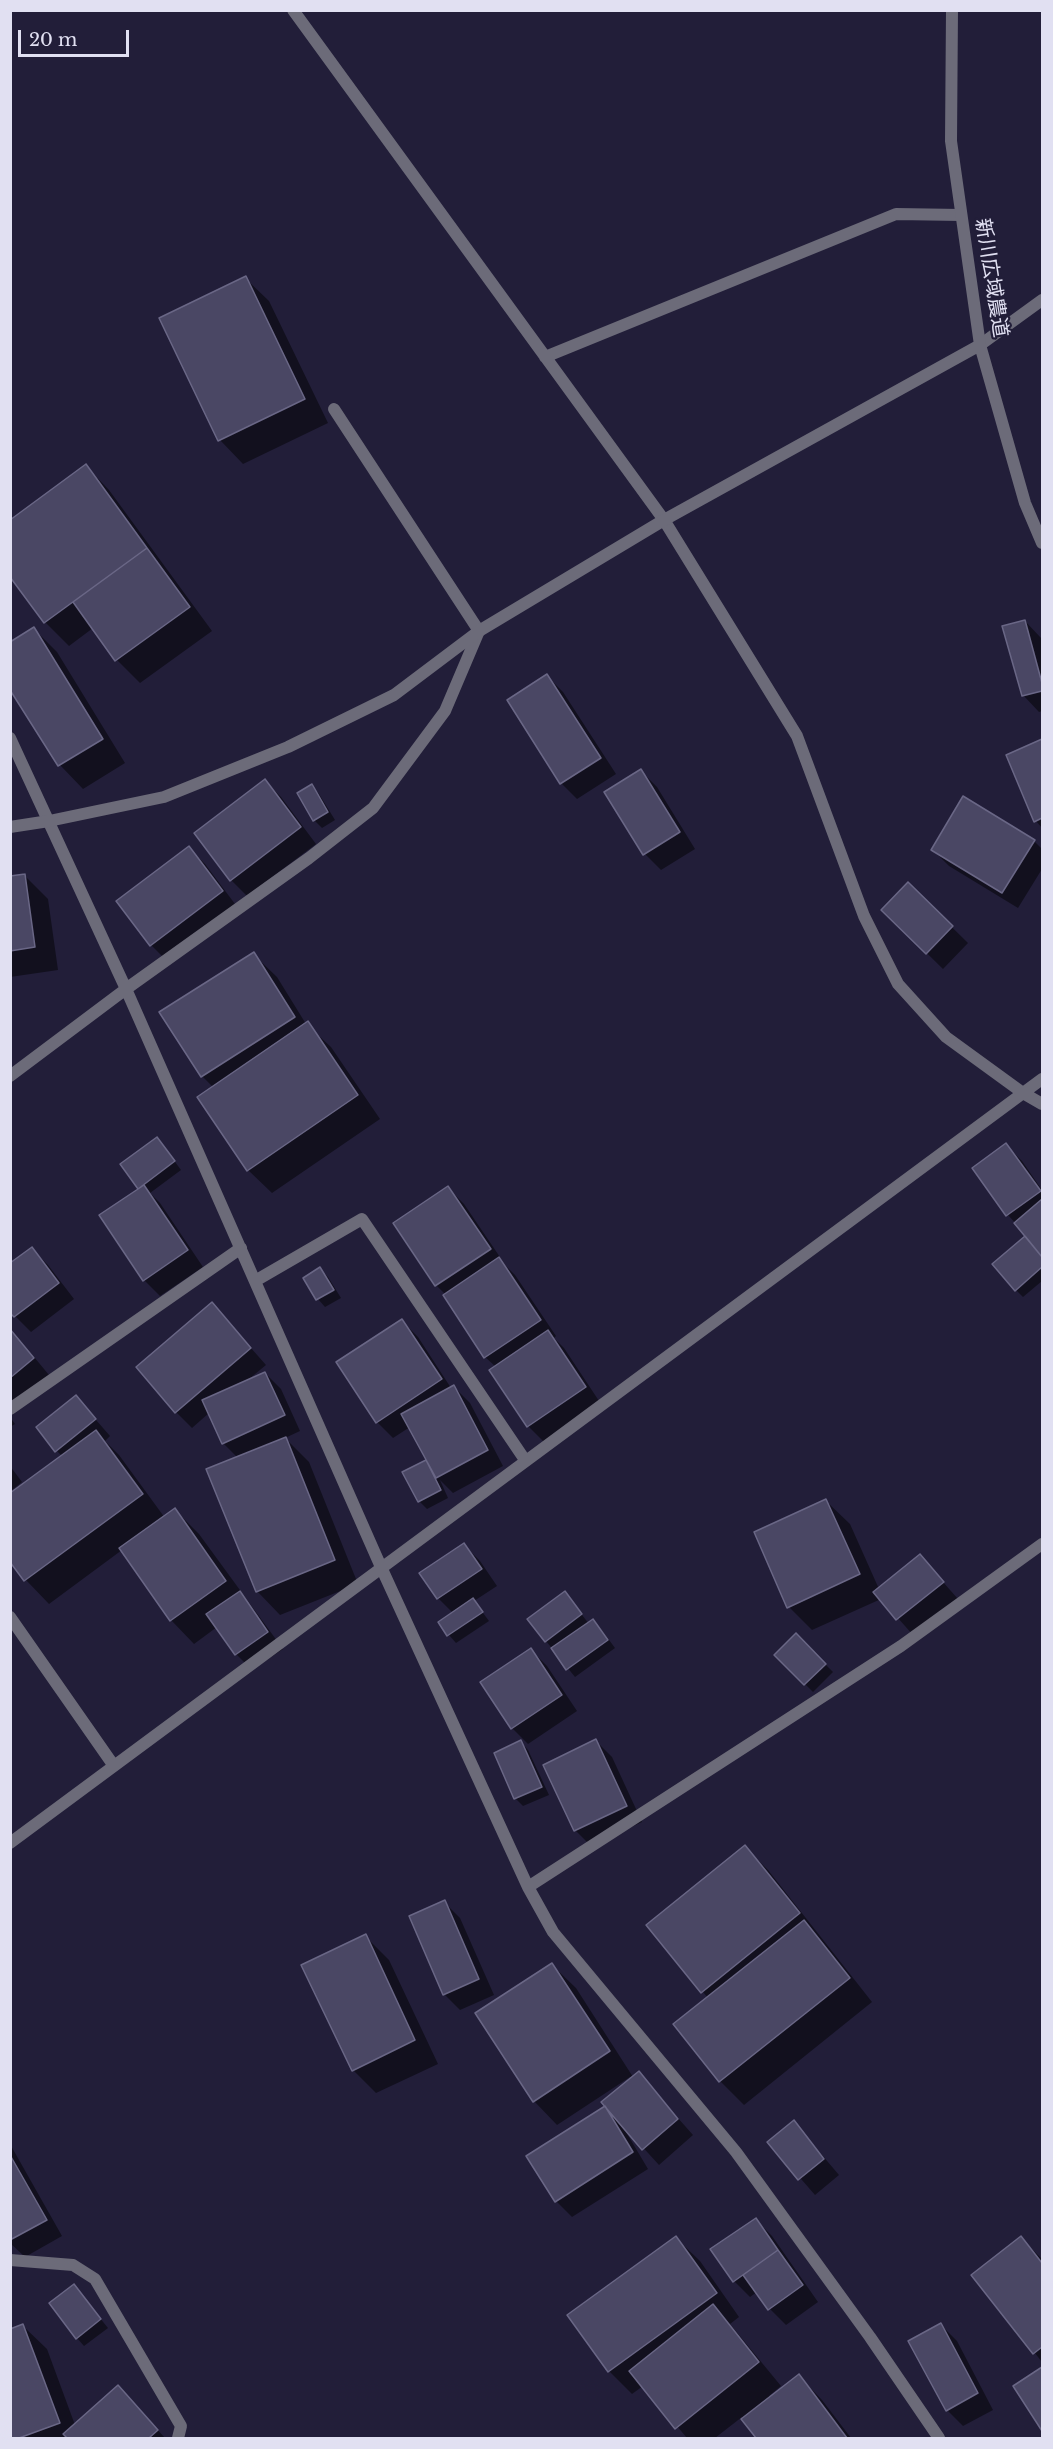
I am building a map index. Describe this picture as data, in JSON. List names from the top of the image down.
{
  "streets": {
    "street": ["新川広域農道"]
  },
  "scale_bar": "20 m"
}
